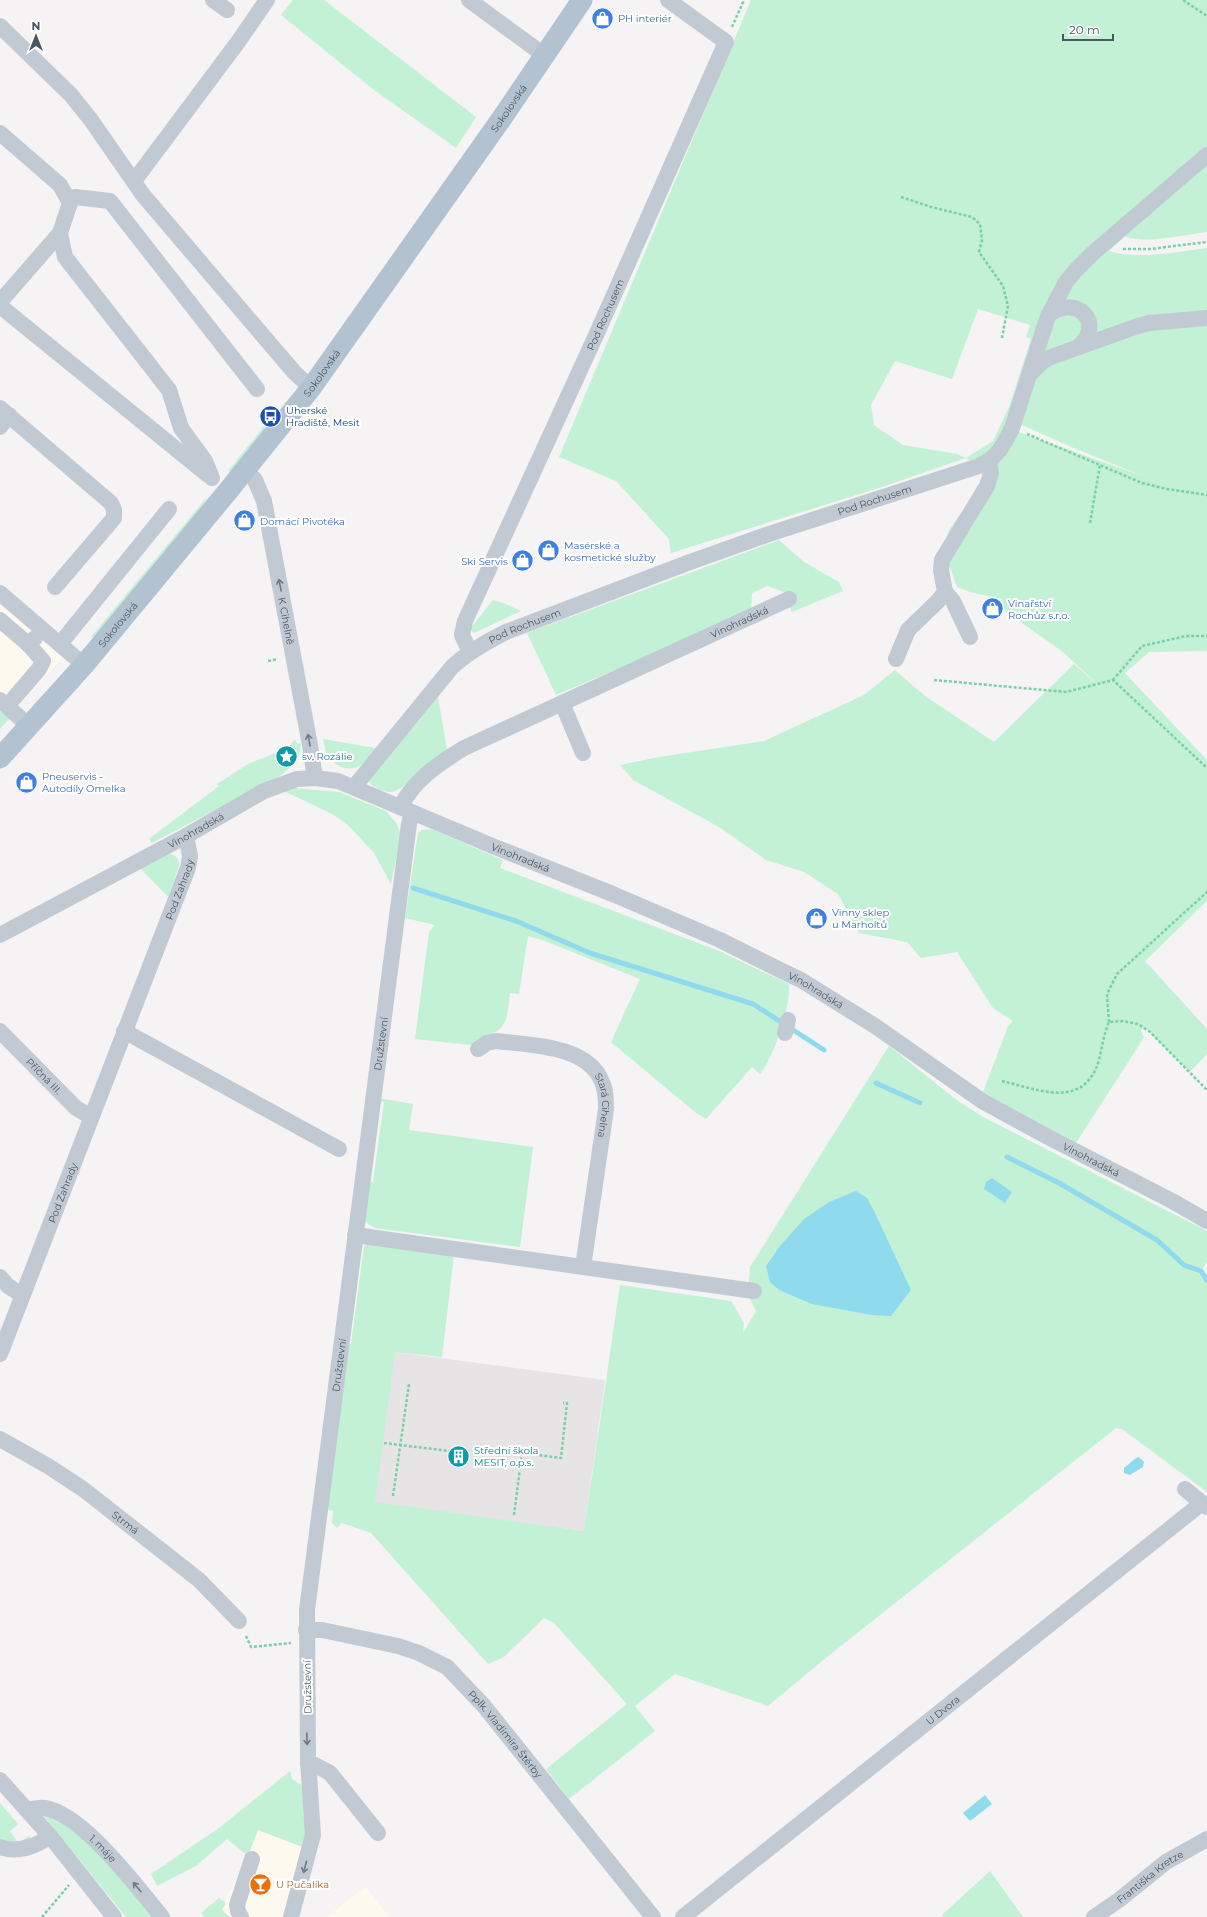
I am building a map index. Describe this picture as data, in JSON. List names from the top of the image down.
{
  "streets": {
    "main road": ["Sokolovská"],
    "street": [
      "Pod Rochusem",
      "K Cihelně",
      "Vinohradská",
      "Pod Zahrady",
      "Družstevní",
      "Příčná III.",
      "Stará Cihelna",
      "Strmá",
      "U Dvora",
      "Pplk. Vladimíra Štěrby",
      "1. máje",
      "Františka Kretze"
    ]
  },
  "crossings": [
    ["Sokolovská", "K Cihelně"],
    ["Pod Rochusem", "Vinohradská"],
    ["K Cihelně", "Vinohradská"],
    ["Vinohradská", "Pod Zahrady"],
    ["Vinohradská", "Družstevní"],
    ["Pod Zahrady", "Příčná III."],
    ["Družstevní", "Pplk. Vladimíra Štěrby"]
  ],
  "one_way": ["K Cihelně"],
  "places": {
    "shop": [
      "PH interiér",
      "Domácí Pivotéka",
      "Masérské a kosmetické služby",
      "Ski Servis",
      "Vinařství Rochůz s.r.o.",
      "Pneuservis - Autodíly Omelka",
      "Vinny sklep u Marholtů"
    ],
    "bus stop": ["Uherské Hradiště, Mesit"],
    "place": ["sv. Rozálie"],
    "building": ["Střední škola MESIT, o.p.s."],
    "bar": ["U Pučalíka"]
  },
  "scale_bar": "20 m",
  "north": "top"
}
